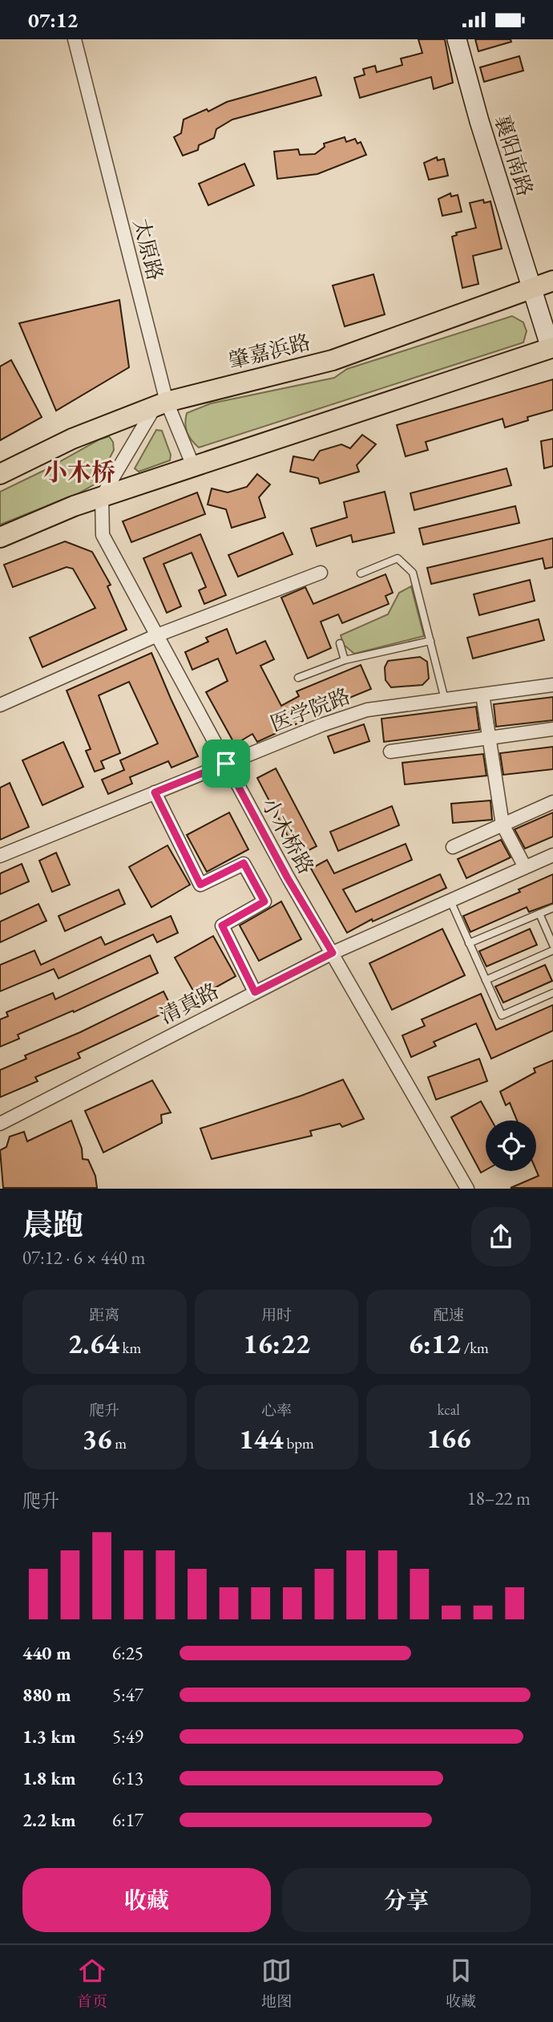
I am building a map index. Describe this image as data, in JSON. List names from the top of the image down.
{
  "streets": {
    "main road": ["肇嘉浜路"],
    "street": [
      "襄阳南路",
      "太原路",
      "医学院路",
      "小木桥路",
      "清真路"
    ]
  },
  "crossings": [
    ["襄阳南路", "肇嘉浜路"],
    ["太原路", "肇嘉浜路"],
    ["医学院路", "小木桥路"],
    ["小木桥路", "清真路"]
  ],
  "districts": ["小木桥"],
  "page": {
    "status": "07:12",
    "heading": ["晨跑", "07:12 · 6 × 440 m"],
    "stats": [
      ["距离", "2.64 km"],
      ["用时", "16:22"],
      ["配速", "6:12 /km"],
      ["爬升", "36 m"],
      ["心率", "144 bpm"],
      ["kcal", "166"]
    ],
    "chart": ["爬升", "18–22 m"],
    "list": [
      {
        "name": "440 m",
        "note": "6:25"
      },
      {
        "name": "880 m",
        "note": "5:47"
      },
      {
        "name": "1.3 km",
        "note": "5:49"
      },
      {
        "name": "1.8 km",
        "note": "6:13"
      },
      {
        "name": "2.2 km",
        "note": "6:17"
      }
    ],
    "buttons": ["收藏", "分享"],
    "tabs": ["首页", "地图", "收藏"]
  }
}
